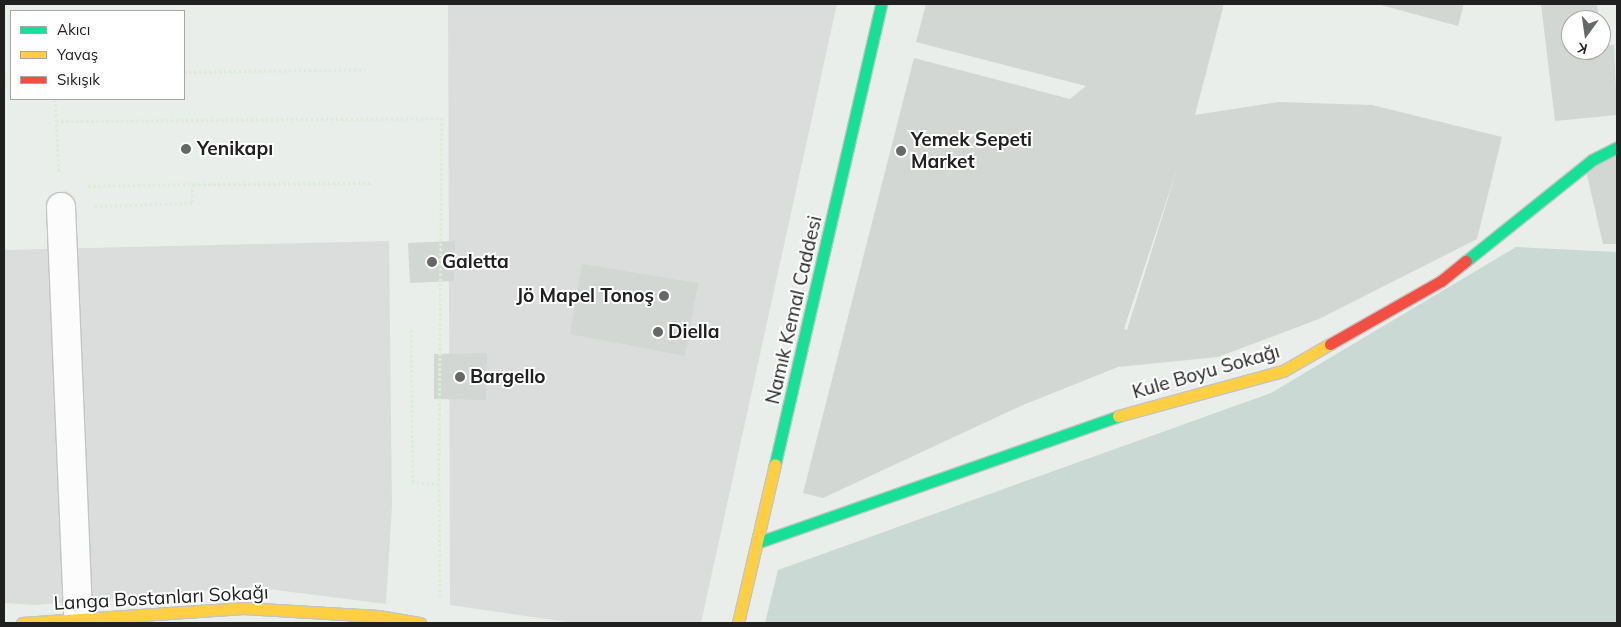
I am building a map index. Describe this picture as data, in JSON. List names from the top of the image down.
{
  "streets": {
    "street": ["Namık Kemal Caddesi", "Kule Boyu Sokağı", "Langa Bostanları Sokağı"]
  },
  "crossings": [
    ["Namık Kemal Caddesi", "Kule Boyu Sokağı"]
  ],
  "places": [
    "Yenikapı",
    "Yemek Sepeti Market",
    "Galetta",
    "Jö Mapel Tonoş",
    "Diella",
    "Bargello"
  ],
  "legend": ["Akıcı", "Yavaş", "Sıkışık"],
  "north": "bottom"
}
